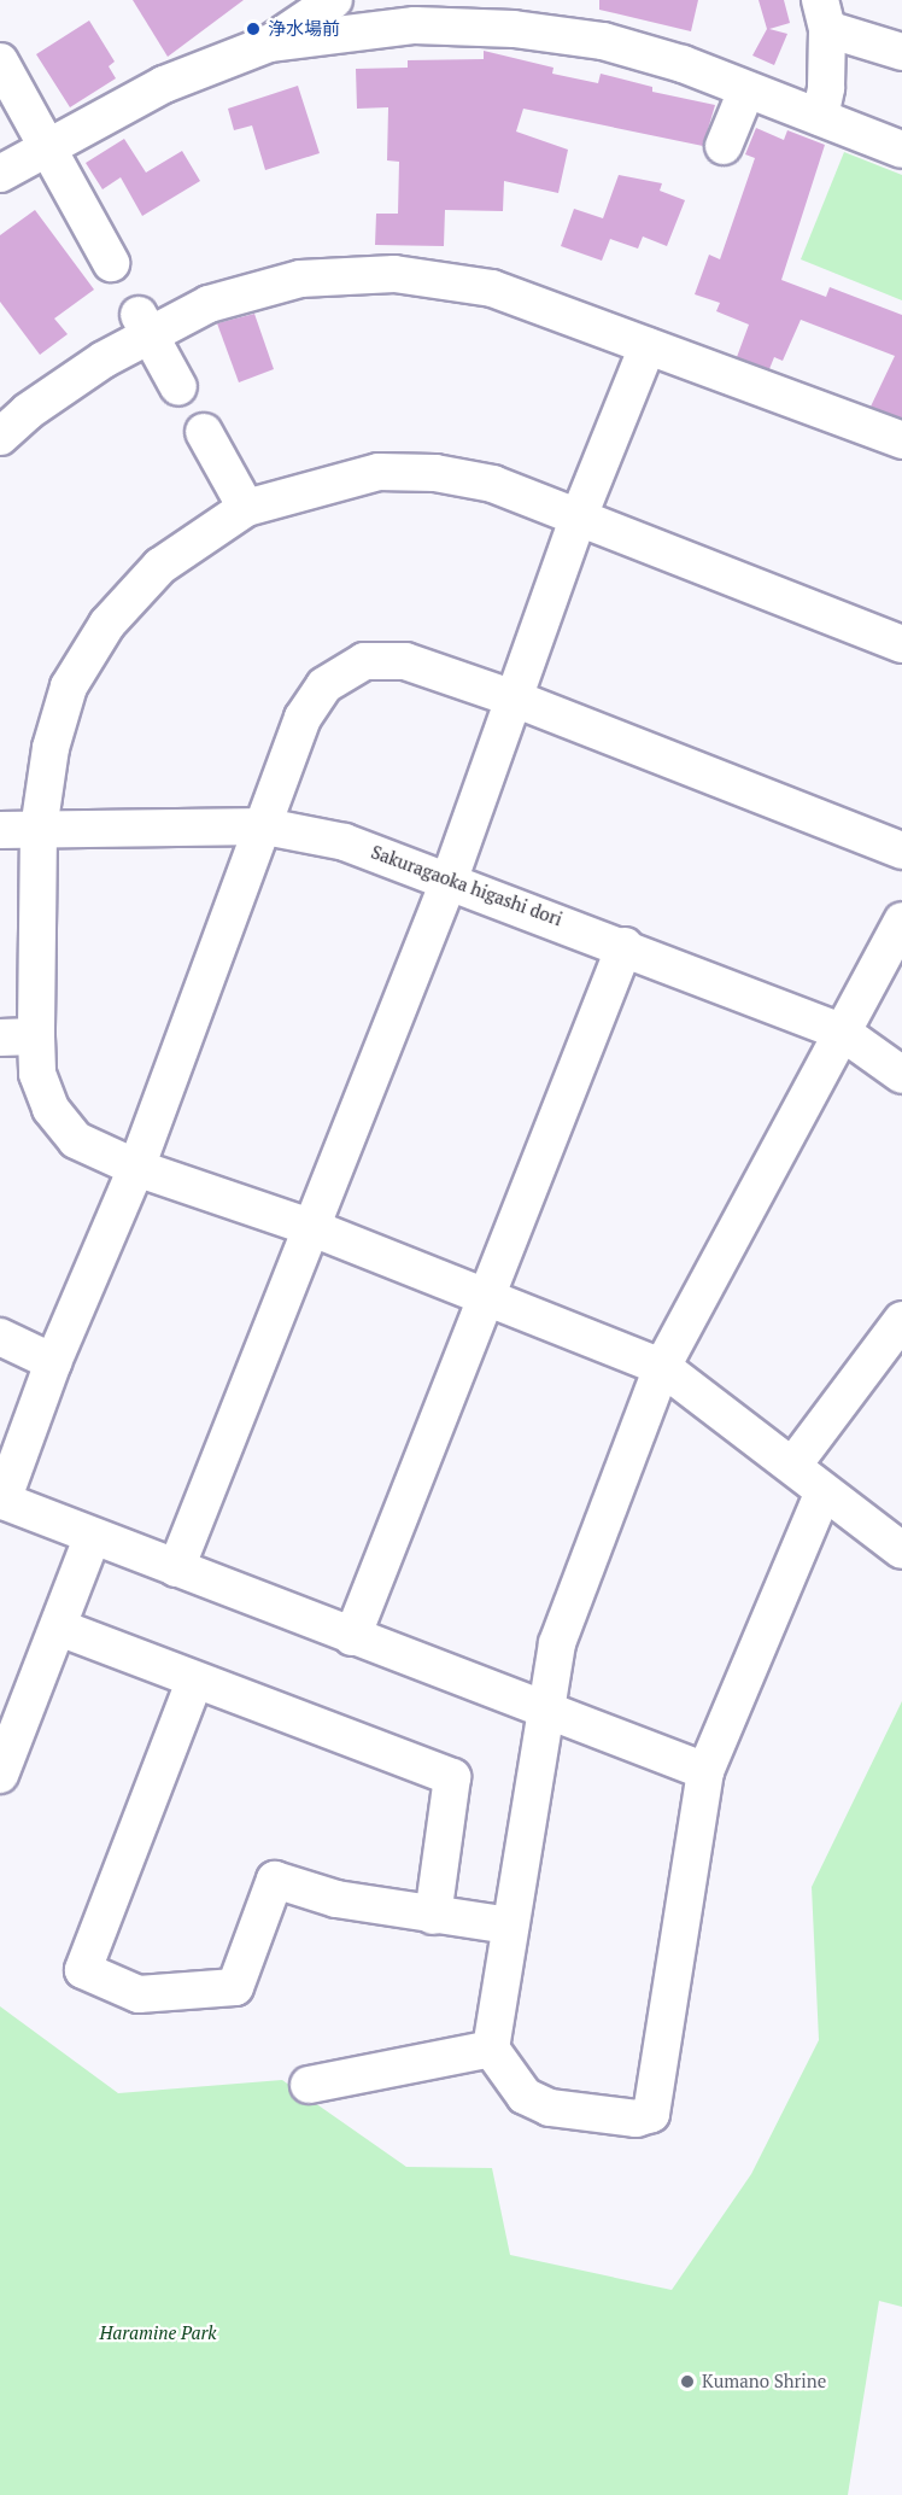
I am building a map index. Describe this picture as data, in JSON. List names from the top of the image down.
{
  "streets": {
    "street": ["Sakuragaoka higashi dori"]
  },
  "parks": ["Haramine Park"],
  "places": ["浄水場前", "Kumano Shrine"]
}
